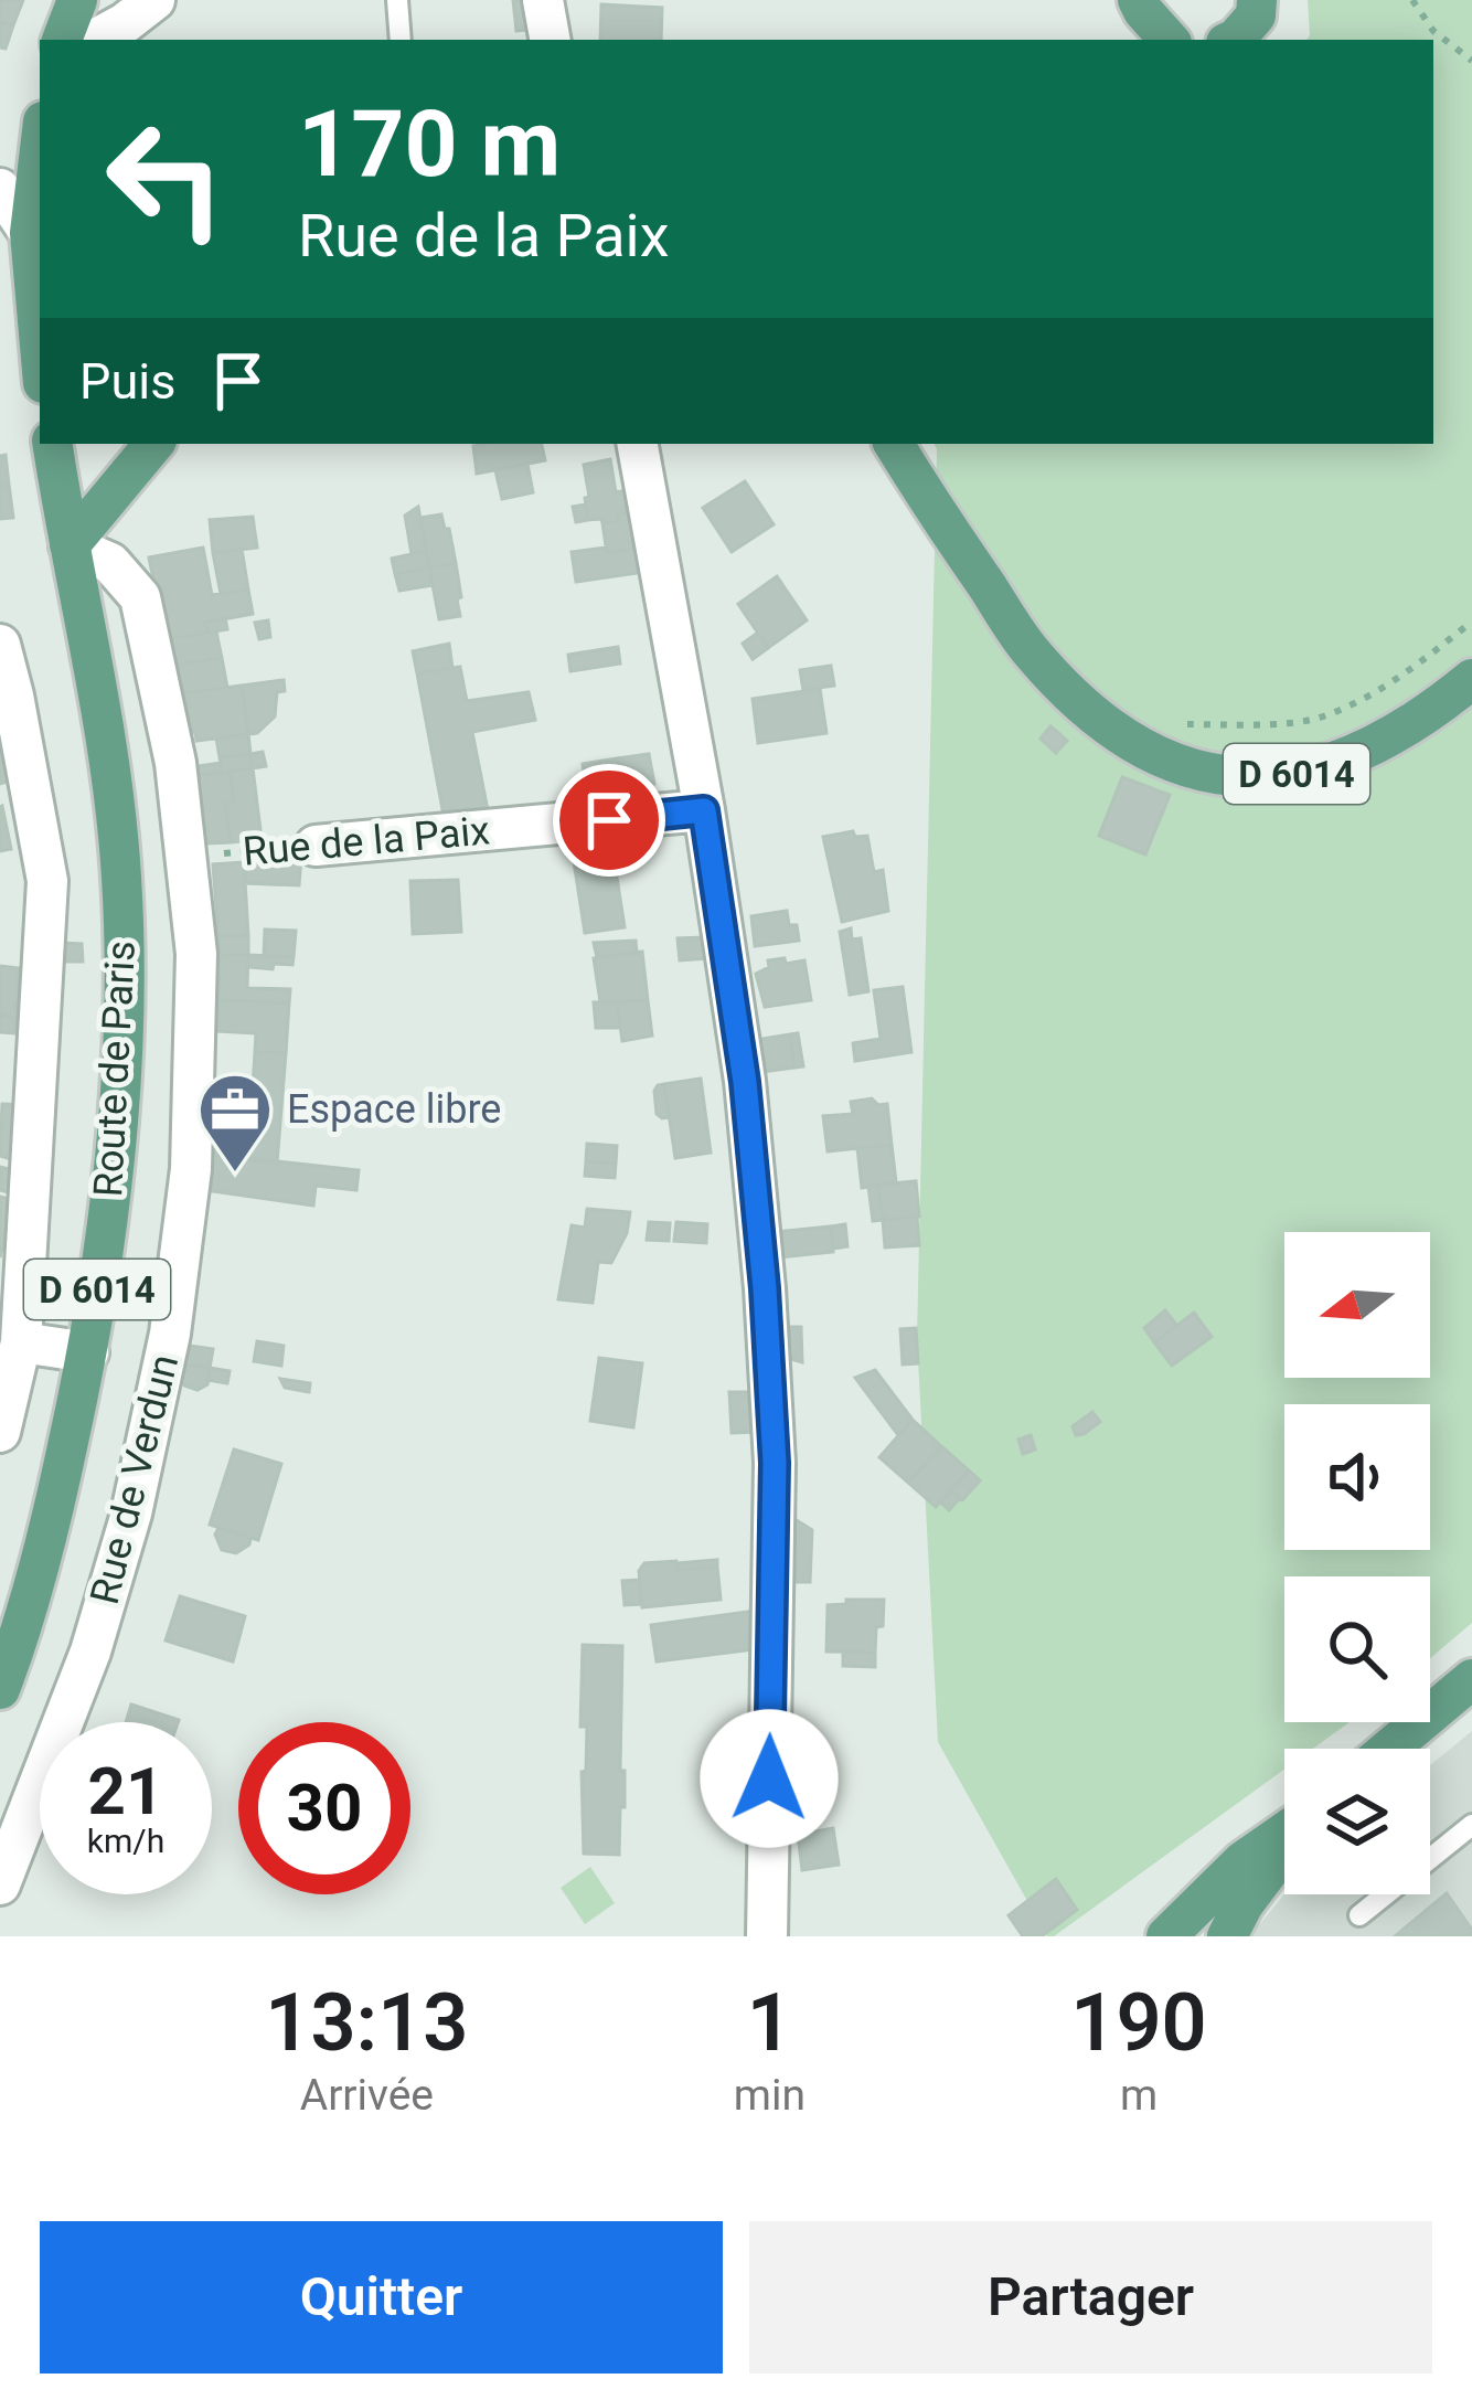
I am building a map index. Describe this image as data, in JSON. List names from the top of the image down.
{
  "streets": {
    "main road": ["D 6014", "Route de Paris"],
    "street": ["Rue de la Paix", "Rue de Verdun"]
  },
  "crossings": [
    ["Rue de la Paix", "Rue de Verdun"],
    ["Route de Paris", "Rue de Verdun"]
  ],
  "places": {
    "office": ["Espace libre"]
  },
  "north": "left",
  "page": {
    "turn": ["170 m", "Rue de la Paix"],
    "then": "Puis",
    "speed": "21 km/h",
    "limit": "30",
    "eta": [
      "13:13",
      "Arrivée",
      "1",
      "min",
      "190",
      "m"
    ],
    "buttons": ["Quitter", "Partager"]
  }
}
